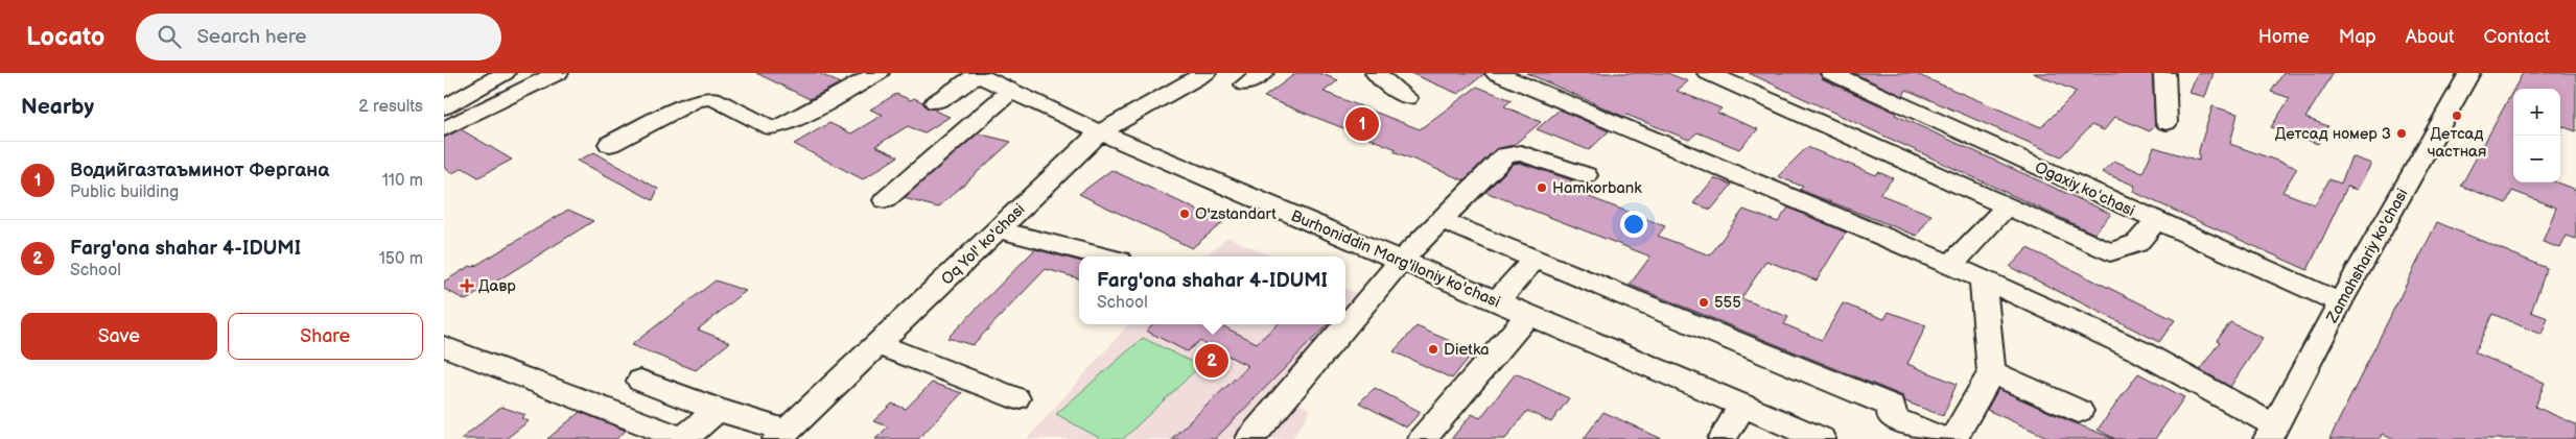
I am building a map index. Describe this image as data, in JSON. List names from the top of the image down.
{
  "streets": {
    "street": [
      "Ogaxiy koʻchasi",
      "Oq Yol' ko'chasi",
      "Zamahshariy ko'chasi",
      "Burhoniddin Marg'iloniy ko'chasi"
    ]
  },
  "crossings": [
    ["Ogaxiy koʻchasi", "Zamahshariy ko'chasi"],
    ["Oq Yol' ko'chasi", "Burhoniddin Marg'iloniy ko'chasi"]
  ],
  "places": {
    "other": [
      "Детсад частная",
      "Детсад номер 3",
      "Hamkorbank",
      "O'zstandart",
      "555",
      "Dietka"
    ],
    "health": ["Давр"]
  },
  "page": {
    "header": "Locato",
    "search": "Search here",
    "nav": [
      "Home",
      "Map",
      "About",
      "Contact"
    ],
    "heading": ["Nearby", "2 results"],
    "map_buttons": ["+", "−"],
    "pins": ["1", "2"],
    "list": [
      {
        "mark": "1",
        "name": "Водийгазтаъминот Фергана",
        "note": "Public building",
        "value": "110 m"
      },
      {
        "mark": "2",
        "name": "Farg'ona shahar 4-IDUMI",
        "note": "School",
        "value": "150 m"
      }
    ],
    "popup": ["Farg'ona shahar 4-IDUMI", "School"],
    "buttons": ["Save", "Share"]
  }
}
